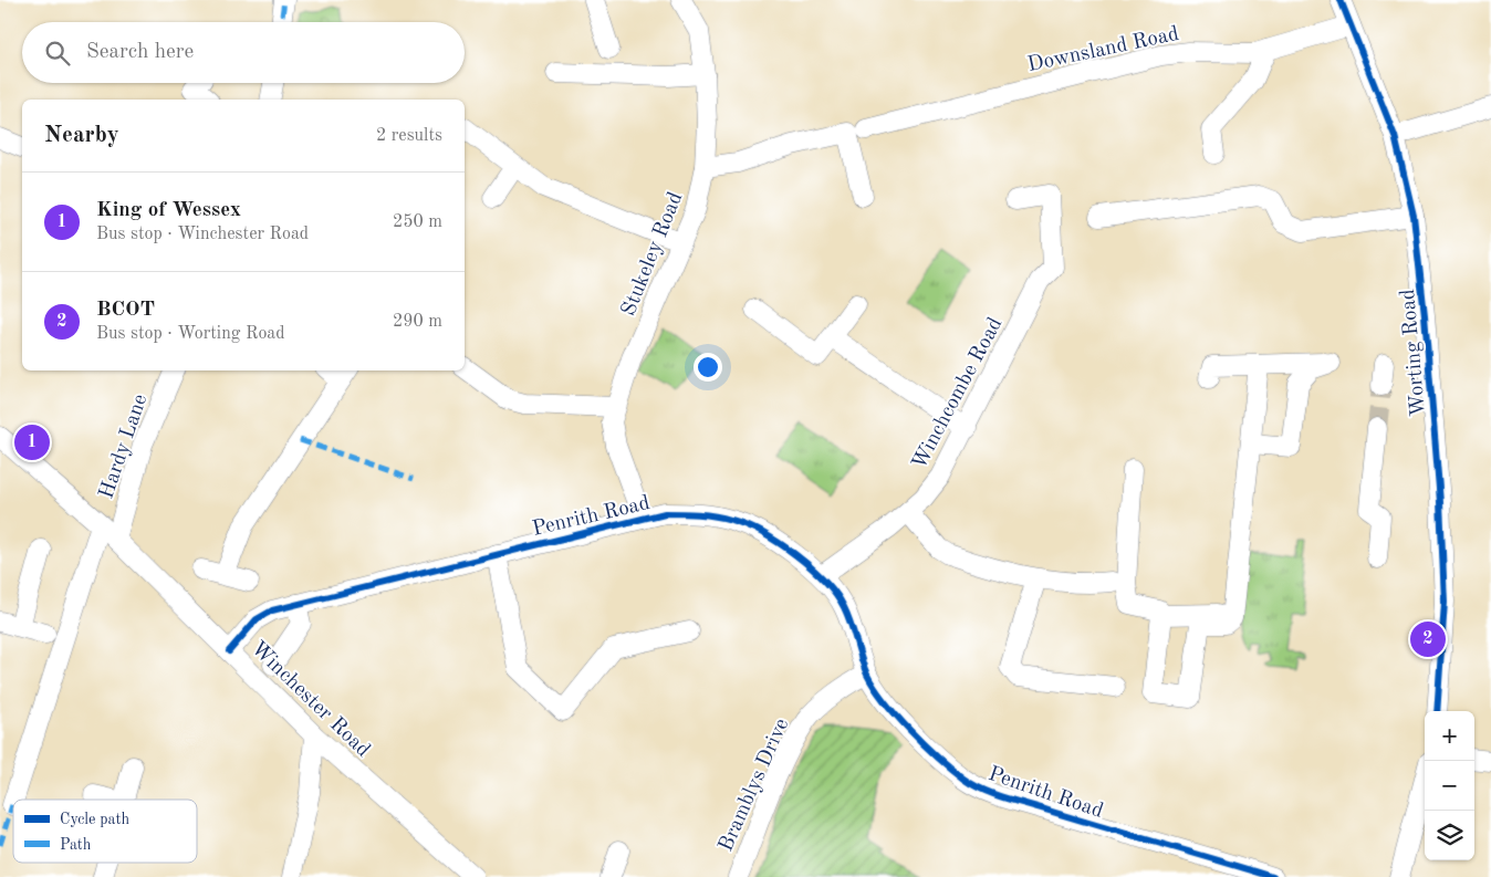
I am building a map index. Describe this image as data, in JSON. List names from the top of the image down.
{
  "streets": {
    "street": [
      "Downsland Road",
      "Stukeley Road",
      "Worting Road",
      "Winchcombe Road",
      "Hardy Lane",
      "Penrith Road",
      "Winchester Road",
      "Bramblys Drive"
    ]
  },
  "crossings": [
    ["Downsland Road", "Stukeley Road"],
    ["Downsland Road", "Worting Road"],
    ["Stukeley Road", "Penrith Road"],
    ["Winchcombe Road", "Penrith Road"],
    ["Hardy Lane", "Winchester Road"],
    ["Penrith Road", "Winchester Road"],
    ["Penrith Road", "Bramblys Drive"]
  ],
  "legend": ["Cycle path", "Path"],
  "page": {
    "search": "Search here",
    "heading": ["Nearby", "2 results"],
    "list": [
      {
        "mark": "1",
        "name": "King of Wessex",
        "note": "Bus stop · Winchester Road",
        "value": "250 m"
      },
      {
        "mark": "2",
        "name": "BCOT",
        "note": "Bus stop · Worting Road",
        "value": "290 m"
      }
    ],
    "pins": ["1", "2"],
    "map_buttons": ["+", "−"]
  }
}
